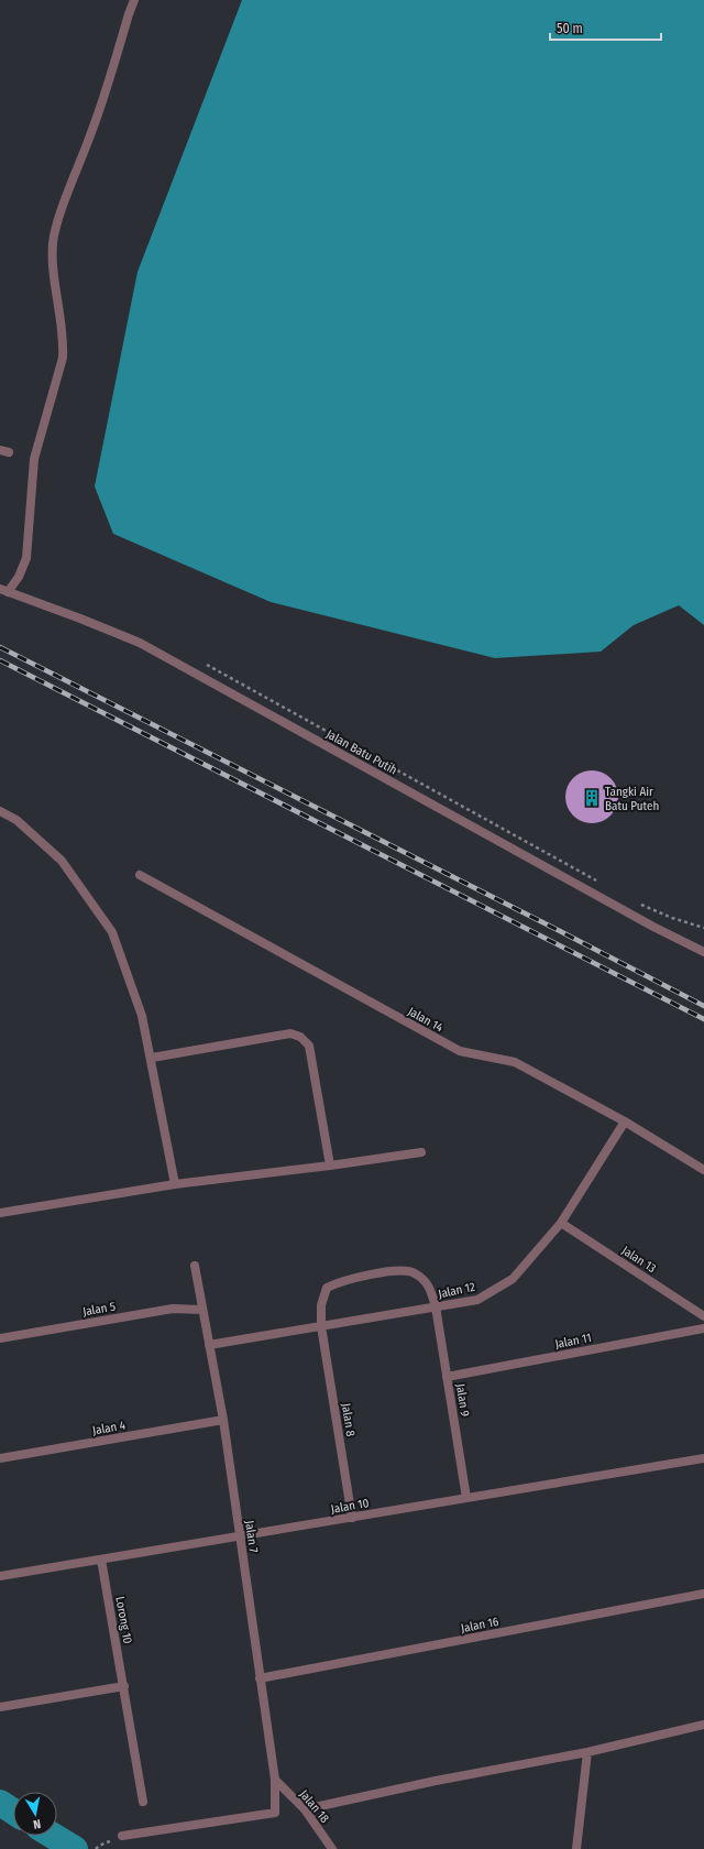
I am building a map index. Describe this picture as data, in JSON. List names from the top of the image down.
{
  "streets": {
    "street": [
      "Jalan Batu Putih",
      "Jalan 14",
      "Jalan 13",
      "Jalan 12",
      "Jalan 5",
      "Jalan 11",
      "Jalan 9",
      "Jalan 8",
      "Jalan 4",
      "Jalan 10",
      "Jalan 7",
      "Lorong 10",
      "Jalan 16",
      "Jalan 18"
    ]
  },
  "crossings": [
    ["Jalan 14", "Jalan 12"],
    ["Jalan 13", "Jalan 12"],
    ["Jalan 12", "Jalan 9"],
    ["Jalan 12", "Jalan 8"],
    ["Jalan 12", "Jalan 7"],
    ["Jalan 5", "Jalan 7"],
    ["Jalan 11", "Jalan 9"],
    ["Jalan 9", "Jalan 8"],
    ["Jalan 9", "Jalan 10"],
    ["Jalan 8", "Jalan 10"],
    ["Jalan 4", "Jalan 7"],
    ["Jalan 10", "Jalan 7"],
    ["Jalan 10", "Lorong 10"],
    ["Jalan 7", "Jalan 16"],
    ["Jalan 7", "Jalan 18"]
  ],
  "places": {
    "building": ["Tangki Air Batu Puteh"]
  },
  "scale_bar": "50 m",
  "north": "bottom"
}
